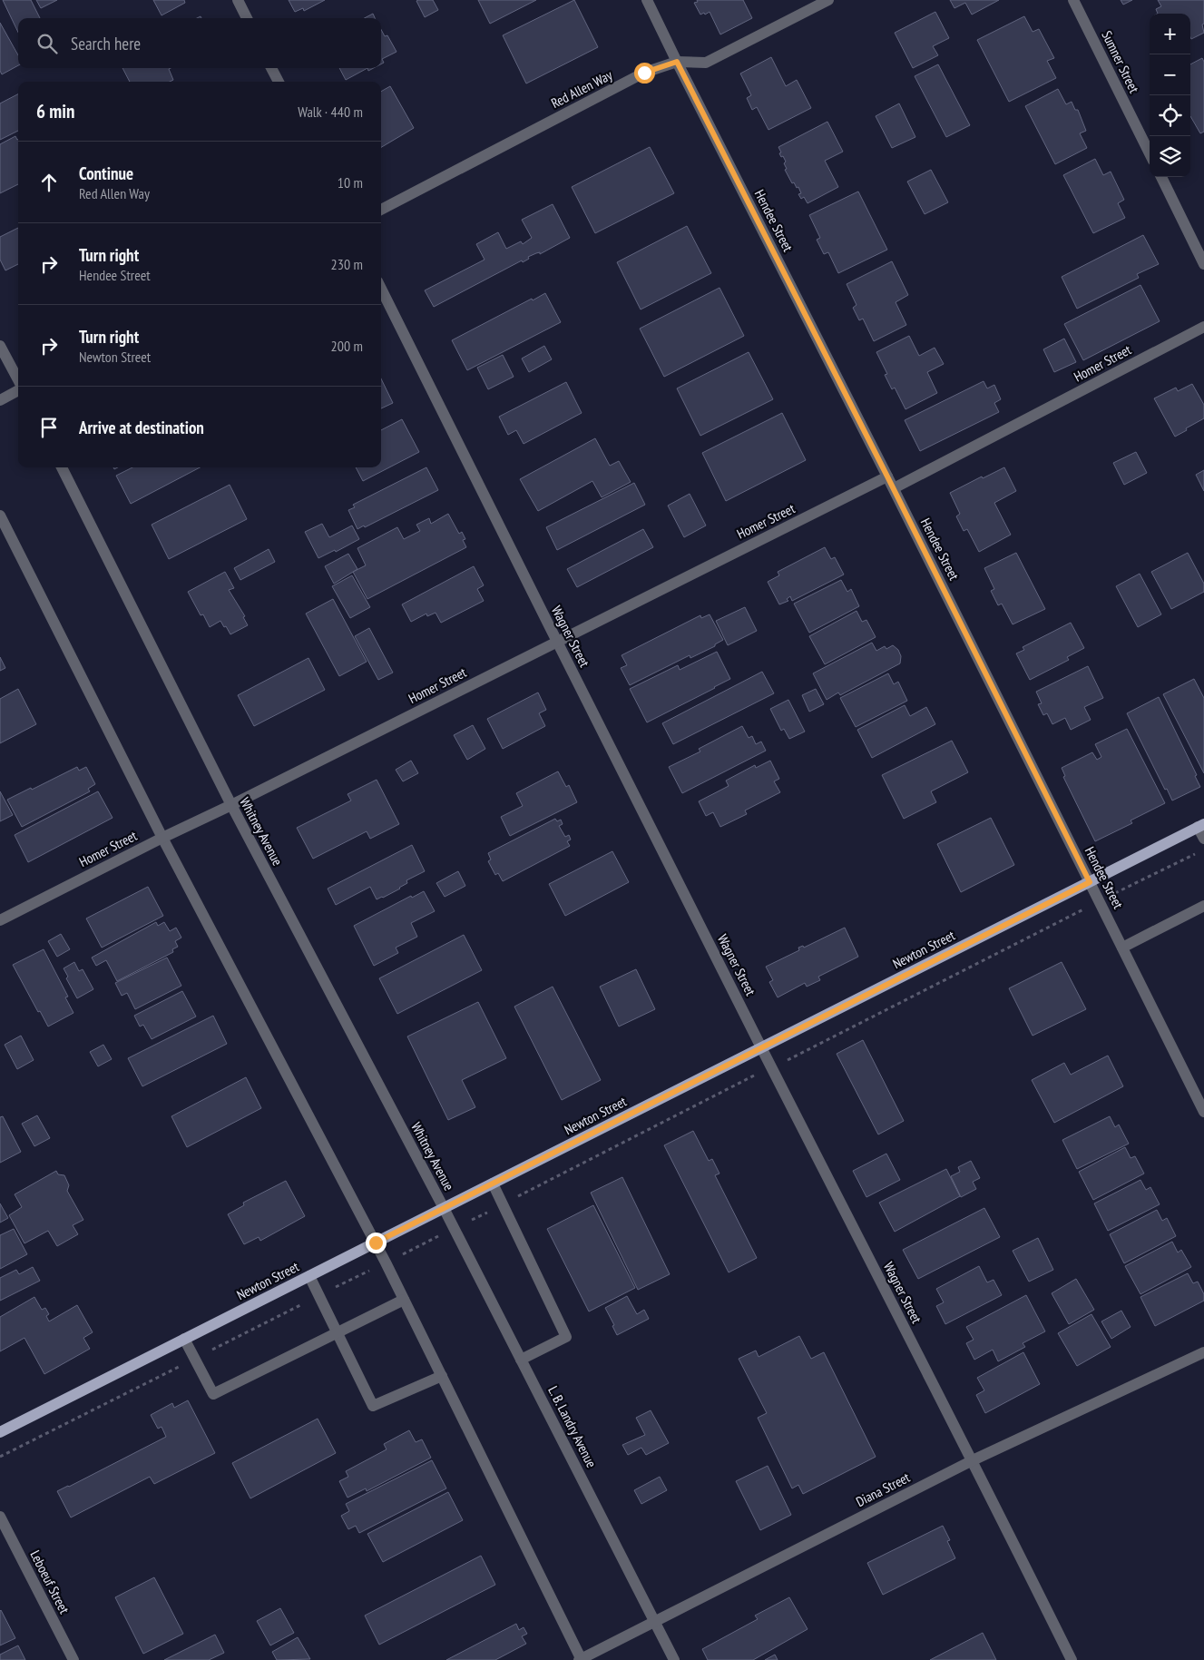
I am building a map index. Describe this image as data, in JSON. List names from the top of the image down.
{
  "streets": {
    "main road": ["Newton Street"],
    "street": [
      "Sumner Street",
      "Red Allen Way",
      "Hendee Street",
      "Homer Street",
      "Wagner Street",
      "Whitney Avenue",
      "L. B. Landry Avenue",
      "Diana Street",
      "Leboeuf Street"
    ]
  },
  "crossings": [
    ["Red Allen Way", "Hendee Street"],
    ["Hendee Street", "Homer Street"],
    ["Hendee Street", "Newton Street"],
    ["Homer Street", "Wagner Street"],
    ["Homer Street", "Whitney Avenue"],
    ["Wagner Street", "Newton Street"],
    ["Wagner Street", "Diana Street"],
    ["Whitney Avenue", "Newton Street"],
    ["Whitney Avenue", "L. B. Landry Avenue"],
    ["Newton Street", "L. B. Landry Avenue"],
    ["L. B. Landry Avenue", "Diana Street"]
  ],
  "page": {
    "map_buttons": ["+", "−"],
    "search": "Search here",
    "heading": ["6 min", "Walk · 440 m"],
    "list": [
      ["Continue", "Red Allen Way", "10 m"],
      ["Turn right", "Hendee Street", "230 m"],
      ["Turn right", "Newton Street", "200 m"],
      "Arrive at destination"
    ]
  }
}
